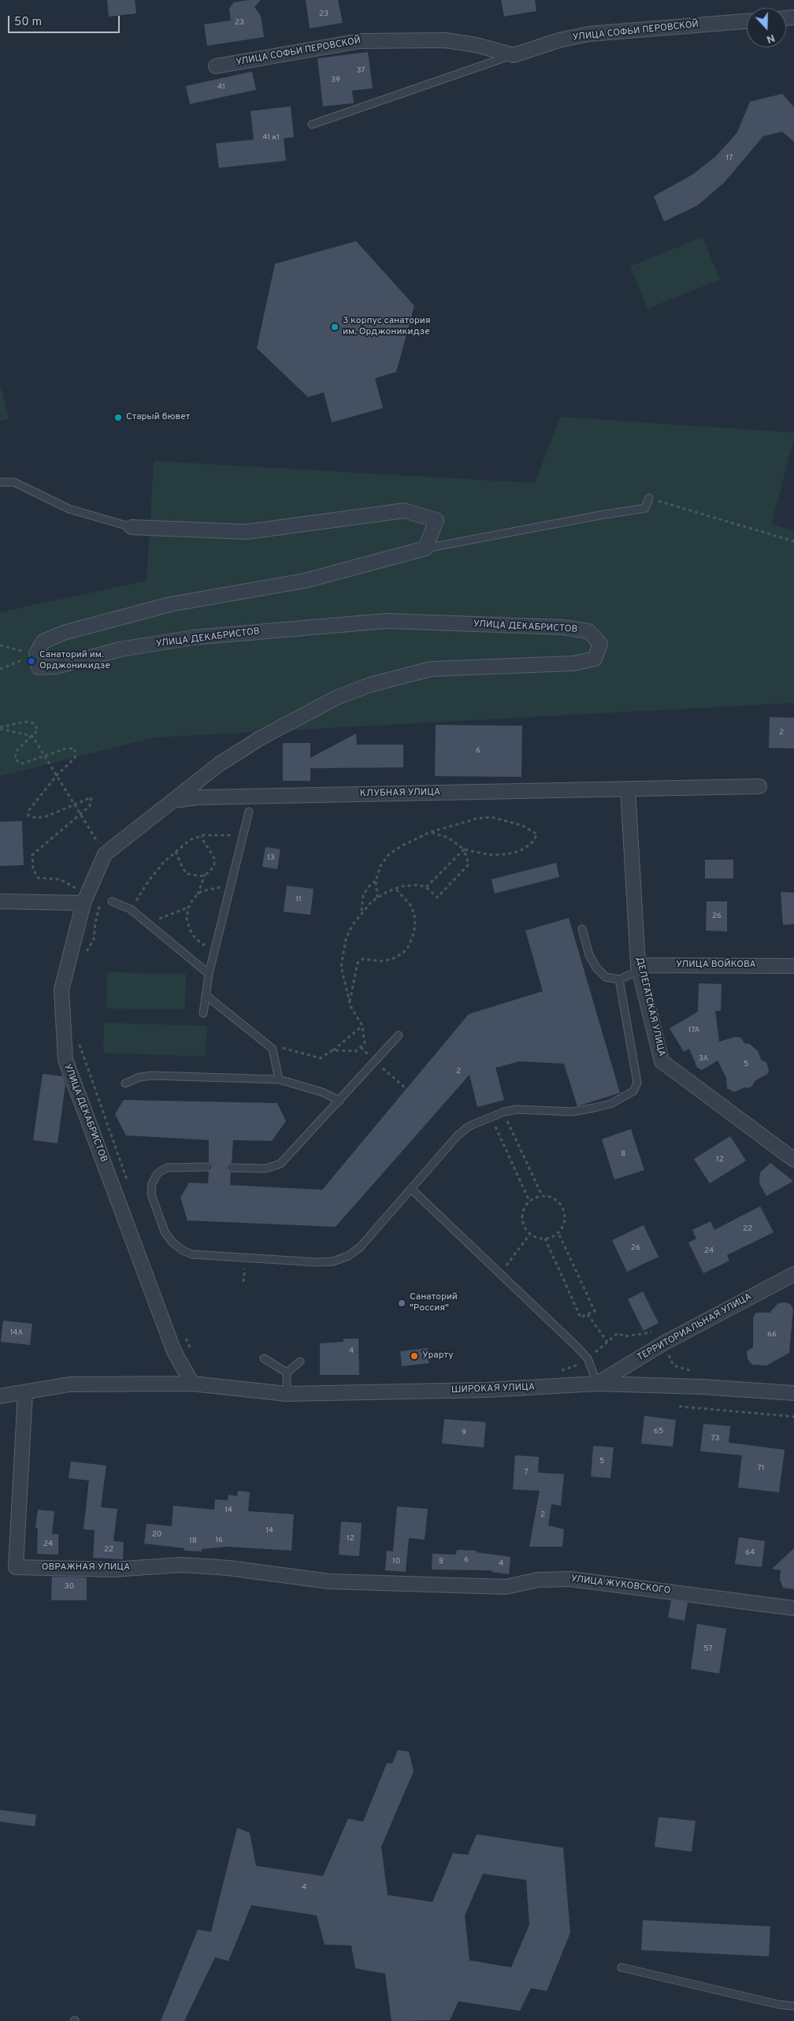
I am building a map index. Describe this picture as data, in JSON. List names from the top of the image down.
{
  "streets": {
    "street": [
      "УЛИЦА СОФЬИ ПЕРОВСКОЙ",
      "УЛИЦА ДЕКАБРИСТОВ",
      "КЛУБНАЯ УЛИЦА",
      "УЛИЦА ВОЙКОВА",
      "ДЕЛЕГАТСКАЯ УЛИЦА",
      "ТЕРРИТОРИАЛЬНАЯ УЛИЦА",
      "ШИРОКАЯ УЛИЦА",
      "ОВРАЖНАЯ УЛИЦА",
      "УЛИЦА ЖУКОВСКОГО"
    ]
  },
  "crossings": [
    ["УЛИЦА ДЕКАБРИСТОВ", "КЛУБНАЯ УЛИЦА"],
    ["УЛИЦА ДЕКАБРИСТОВ", "ШИРОКАЯ УЛИЦА"],
    ["КЛУБНАЯ УЛИЦА", "ДЕЛЕГАТСКАЯ УЛИЦА"],
    ["УЛИЦА ВОЙКОВА", "ДЕЛЕГАТСКАЯ УЛИЦА"],
    ["ТЕРРИТОРИАЛЬНАЯ УЛИЦА", "ШИРОКАЯ УЛИЦА"],
    ["ОВРАЖНАЯ УЛИЦА", "УЛИЦА ЖУКОВСКОГО"]
  ],
  "places": [
    "3 корпус санатория им. Орджоникидзе",
    "Старый бювет",
    "Санаторий им. Орджоникидзе",
    "Санаторий \"Россия\"",
    "Урарту"
  ],
  "house_numbers": [
    "23",
    "23",
    "37",
    "39",
    "41",
    "41 к1",
    "17",
    "2",
    "6",
    "13",
    "11",
    "26",
    "17А",
    "3А",
    "5",
    "2",
    "8",
    "12",
    "22",
    "26",
    "24",
    "14А",
    "66",
    "4",
    "65",
    "9",
    "73",
    "5",
    "71",
    "7",
    "14",
    "2",
    "14",
    "20",
    "12",
    "16",
    "18",
    "24",
    "22",
    "64",
    "6",
    "10",
    "8",
    "4",
    "30",
    "57",
    "4"
  ],
  "scale_bar": "50 m",
  "north": "bottom"
}
